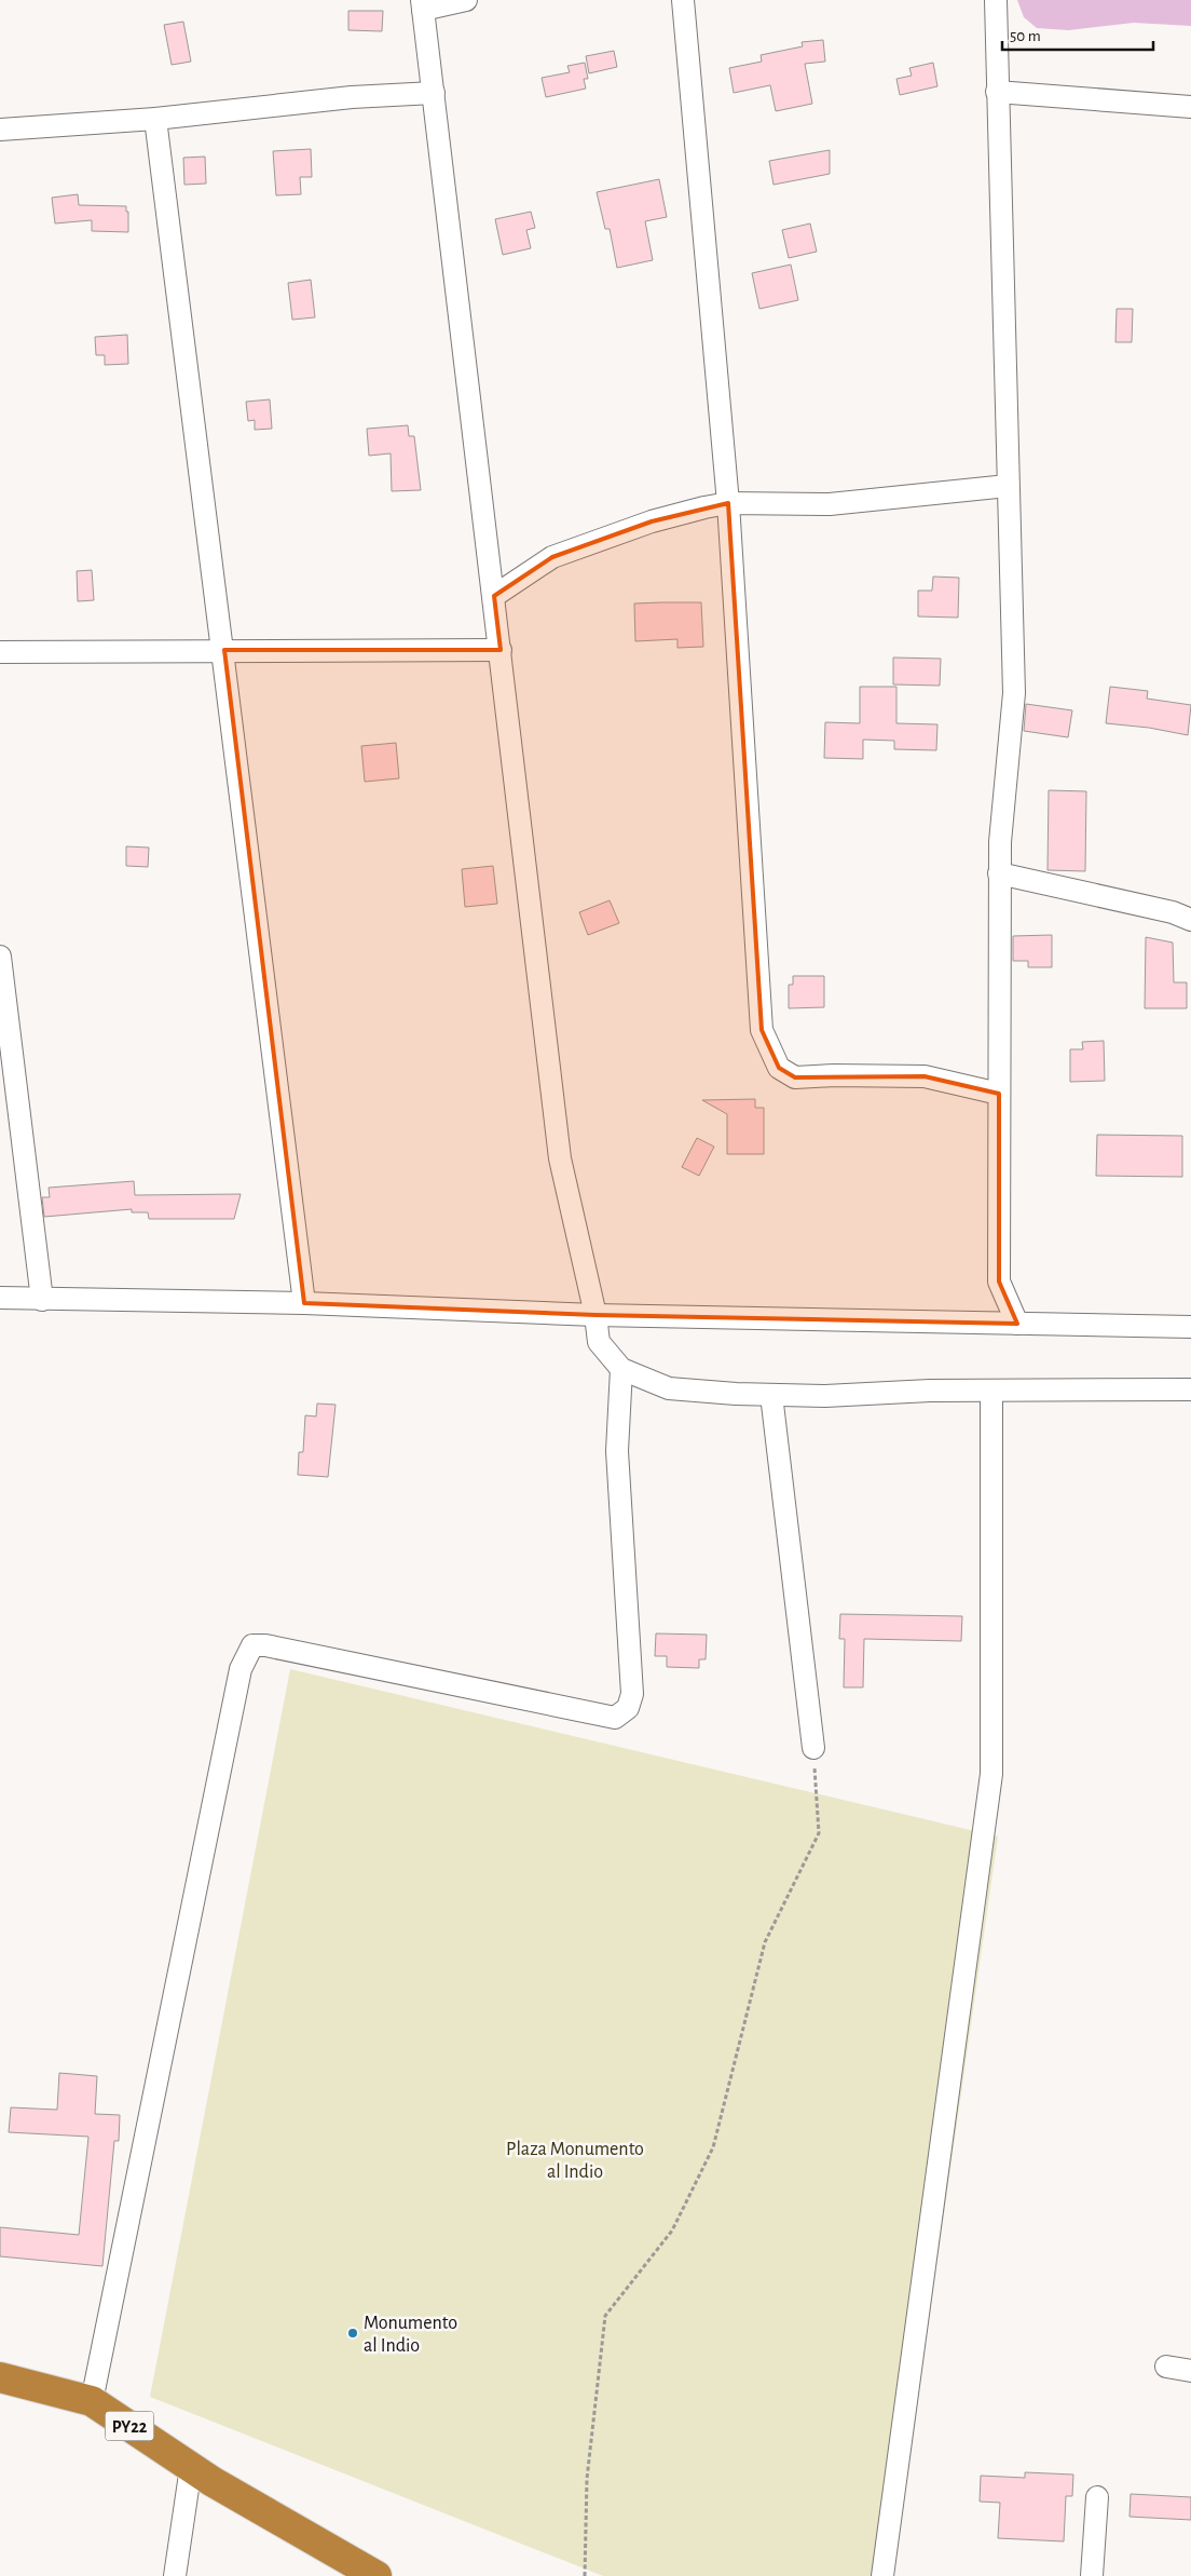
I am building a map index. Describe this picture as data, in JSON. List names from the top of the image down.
{
  "streets": {
    "highway": ["PY22"]
  },
  "parks": ["Plaza Monumento al Indio"],
  "places": ["Monumento al Indio"],
  "scale_bar": "50 m"
}
